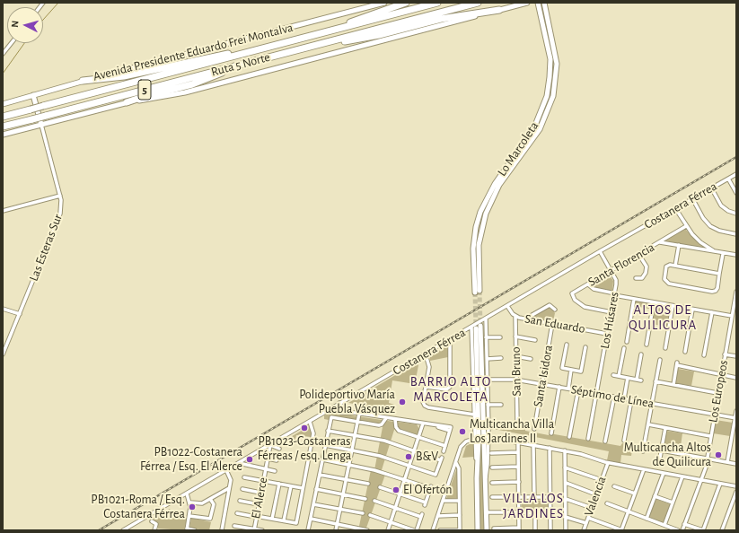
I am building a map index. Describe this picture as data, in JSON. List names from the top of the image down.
{
  "streets": {
    "highway": ["Ruta 5 Norte", "5"],
    "main road": ["Avenida Presidente Eduardo Frei Montalva", "Lo Marcoleta", "Las Esteras Sur"],
    "street": [
      "Costanera Férrea",
      "Santa Florencia",
      "Los Húsares",
      "San Eduardo",
      "San Bruno",
      "Santa Isidora",
      "Los Europeos",
      "Séptimo de Línea",
      "Valencia",
      "El Alerce"
    ]
  },
  "crossings": [
    ["Avenida Presidente Eduardo Frei Montalva", "Las Esteras Sur"],
    ["Costanera Férrea", "Los Húsares"],
    ["Costanera Férrea", "San Eduardo"],
    ["Costanera Férrea", "El Alerce"],
    ["Santa Florencia", "Los Húsares"],
    ["Los Húsares", "San Eduardo"],
    ["Los Húsares", "Séptimo de Línea"],
    ["San Eduardo", "San Bruno"],
    ["San Eduardo", "Santa Isidora"],
    ["San Bruno", "Séptimo de Línea"],
    ["Santa Isidora", "Séptimo de Línea"],
    ["Los Europeos", "Séptimo de Línea"]
  ],
  "districts": ["ALTOS DE QUILICURA", "BARRIO ALTO MARCOLETA", "VILLA LOS JARDINES"],
  "places": [
    "Polideportivo María Puebla Vásquez",
    "PB1023-Costaneras Férreas / esq. Lenga",
    "Multicancha Villa Los Jardines II",
    "Multicancha Altos de Quilicura",
    "B&V",
    "PB1022-Costanera Férrea / Esq. El Alerce",
    "El Ofertón",
    "PB1021-Roma / Esq. Costanera Férrea"
  ],
  "north": "left"
}
